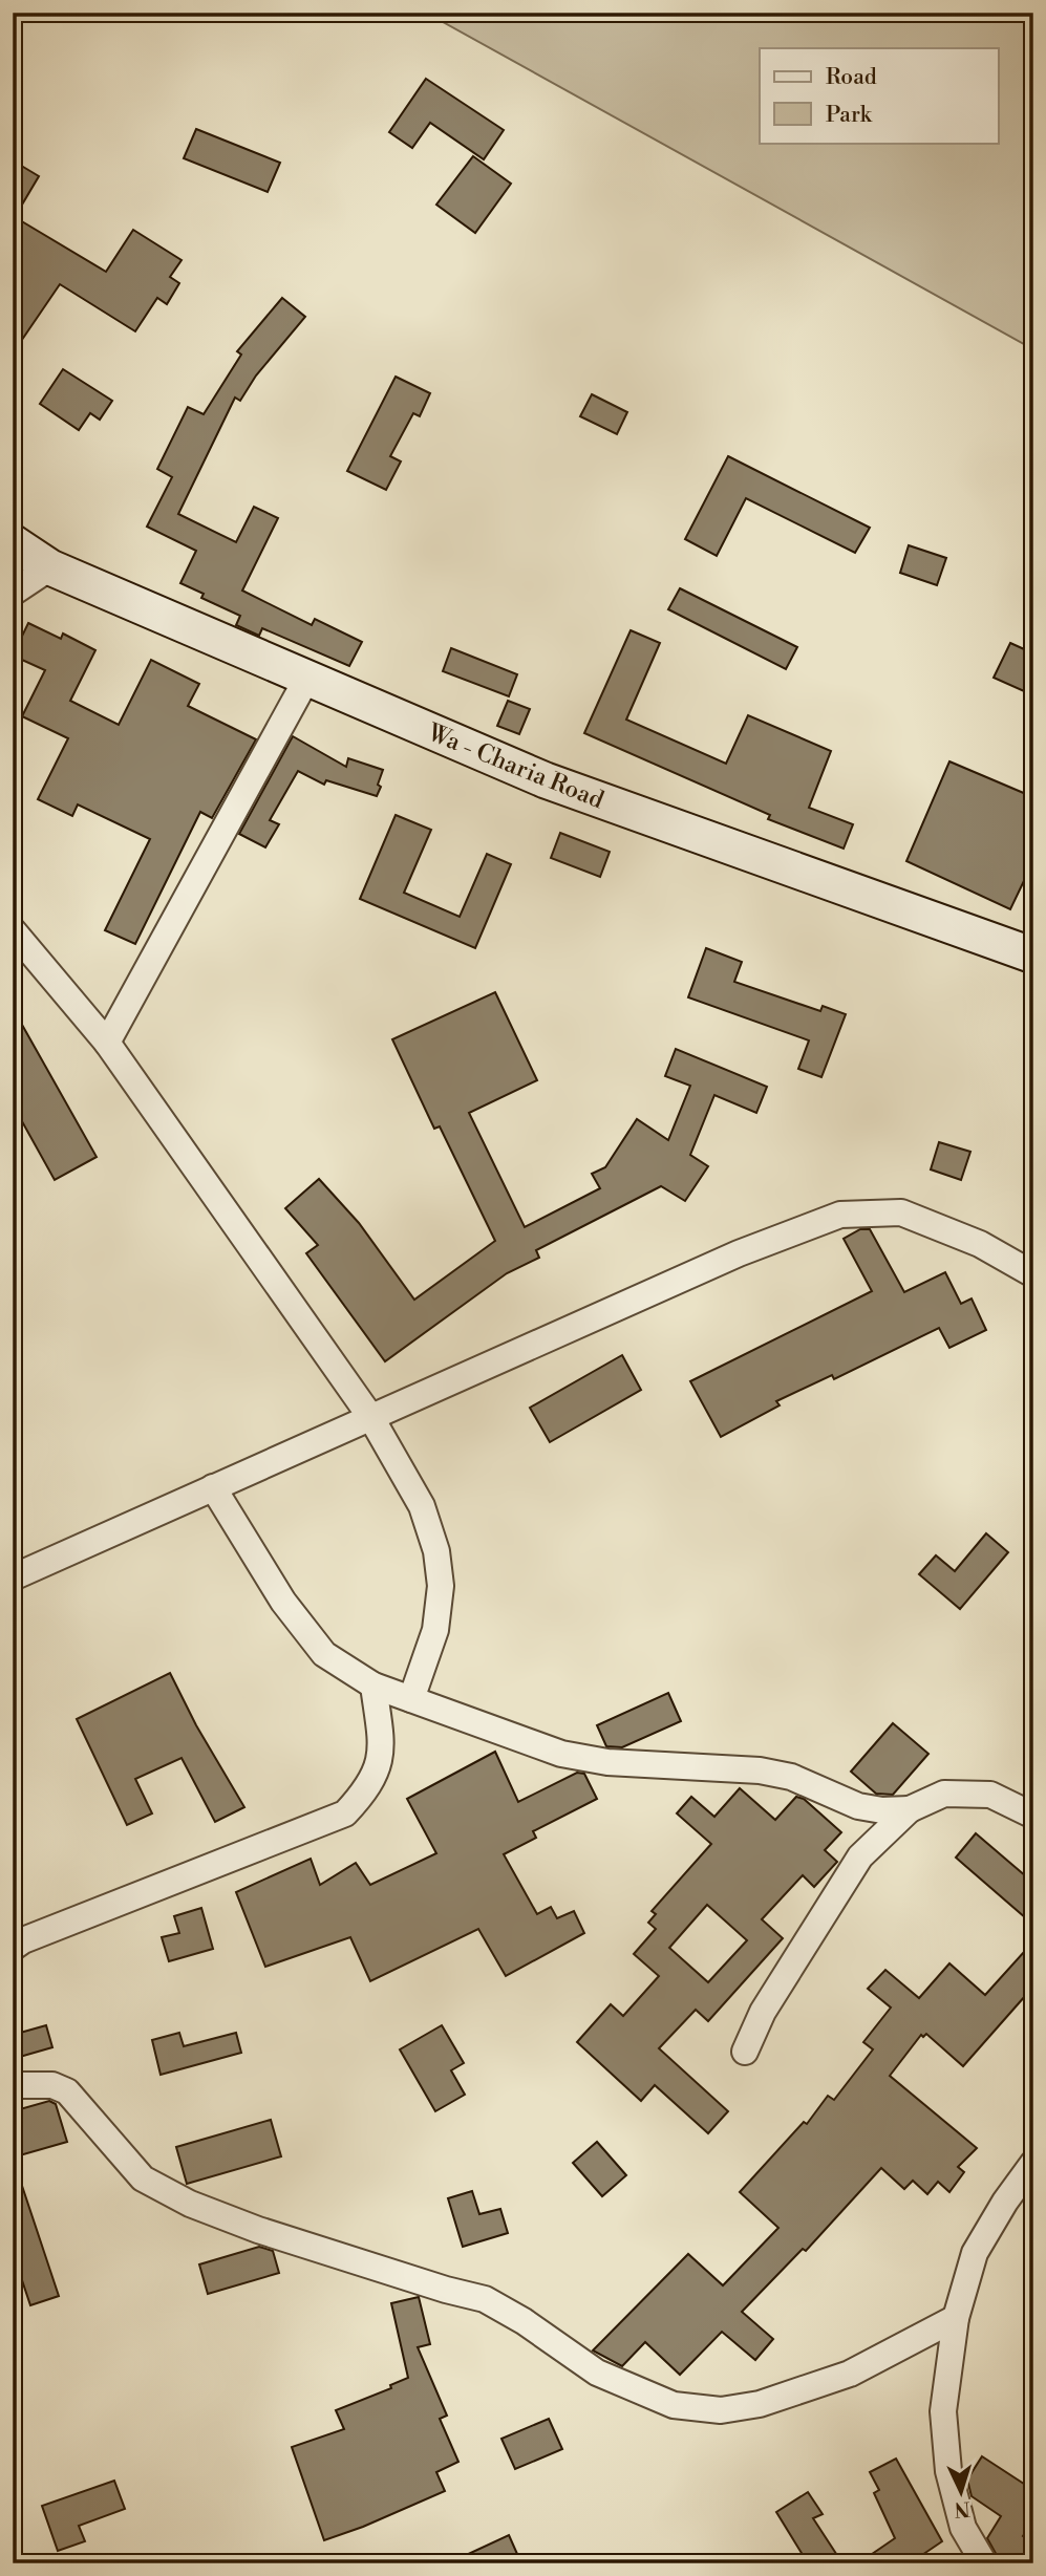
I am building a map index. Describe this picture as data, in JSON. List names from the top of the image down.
{
  "streets": {
    "street": ["Wa - Charia Road"]
  },
  "legend": ["Road", "Park"],
  "north": "bottom"
}
